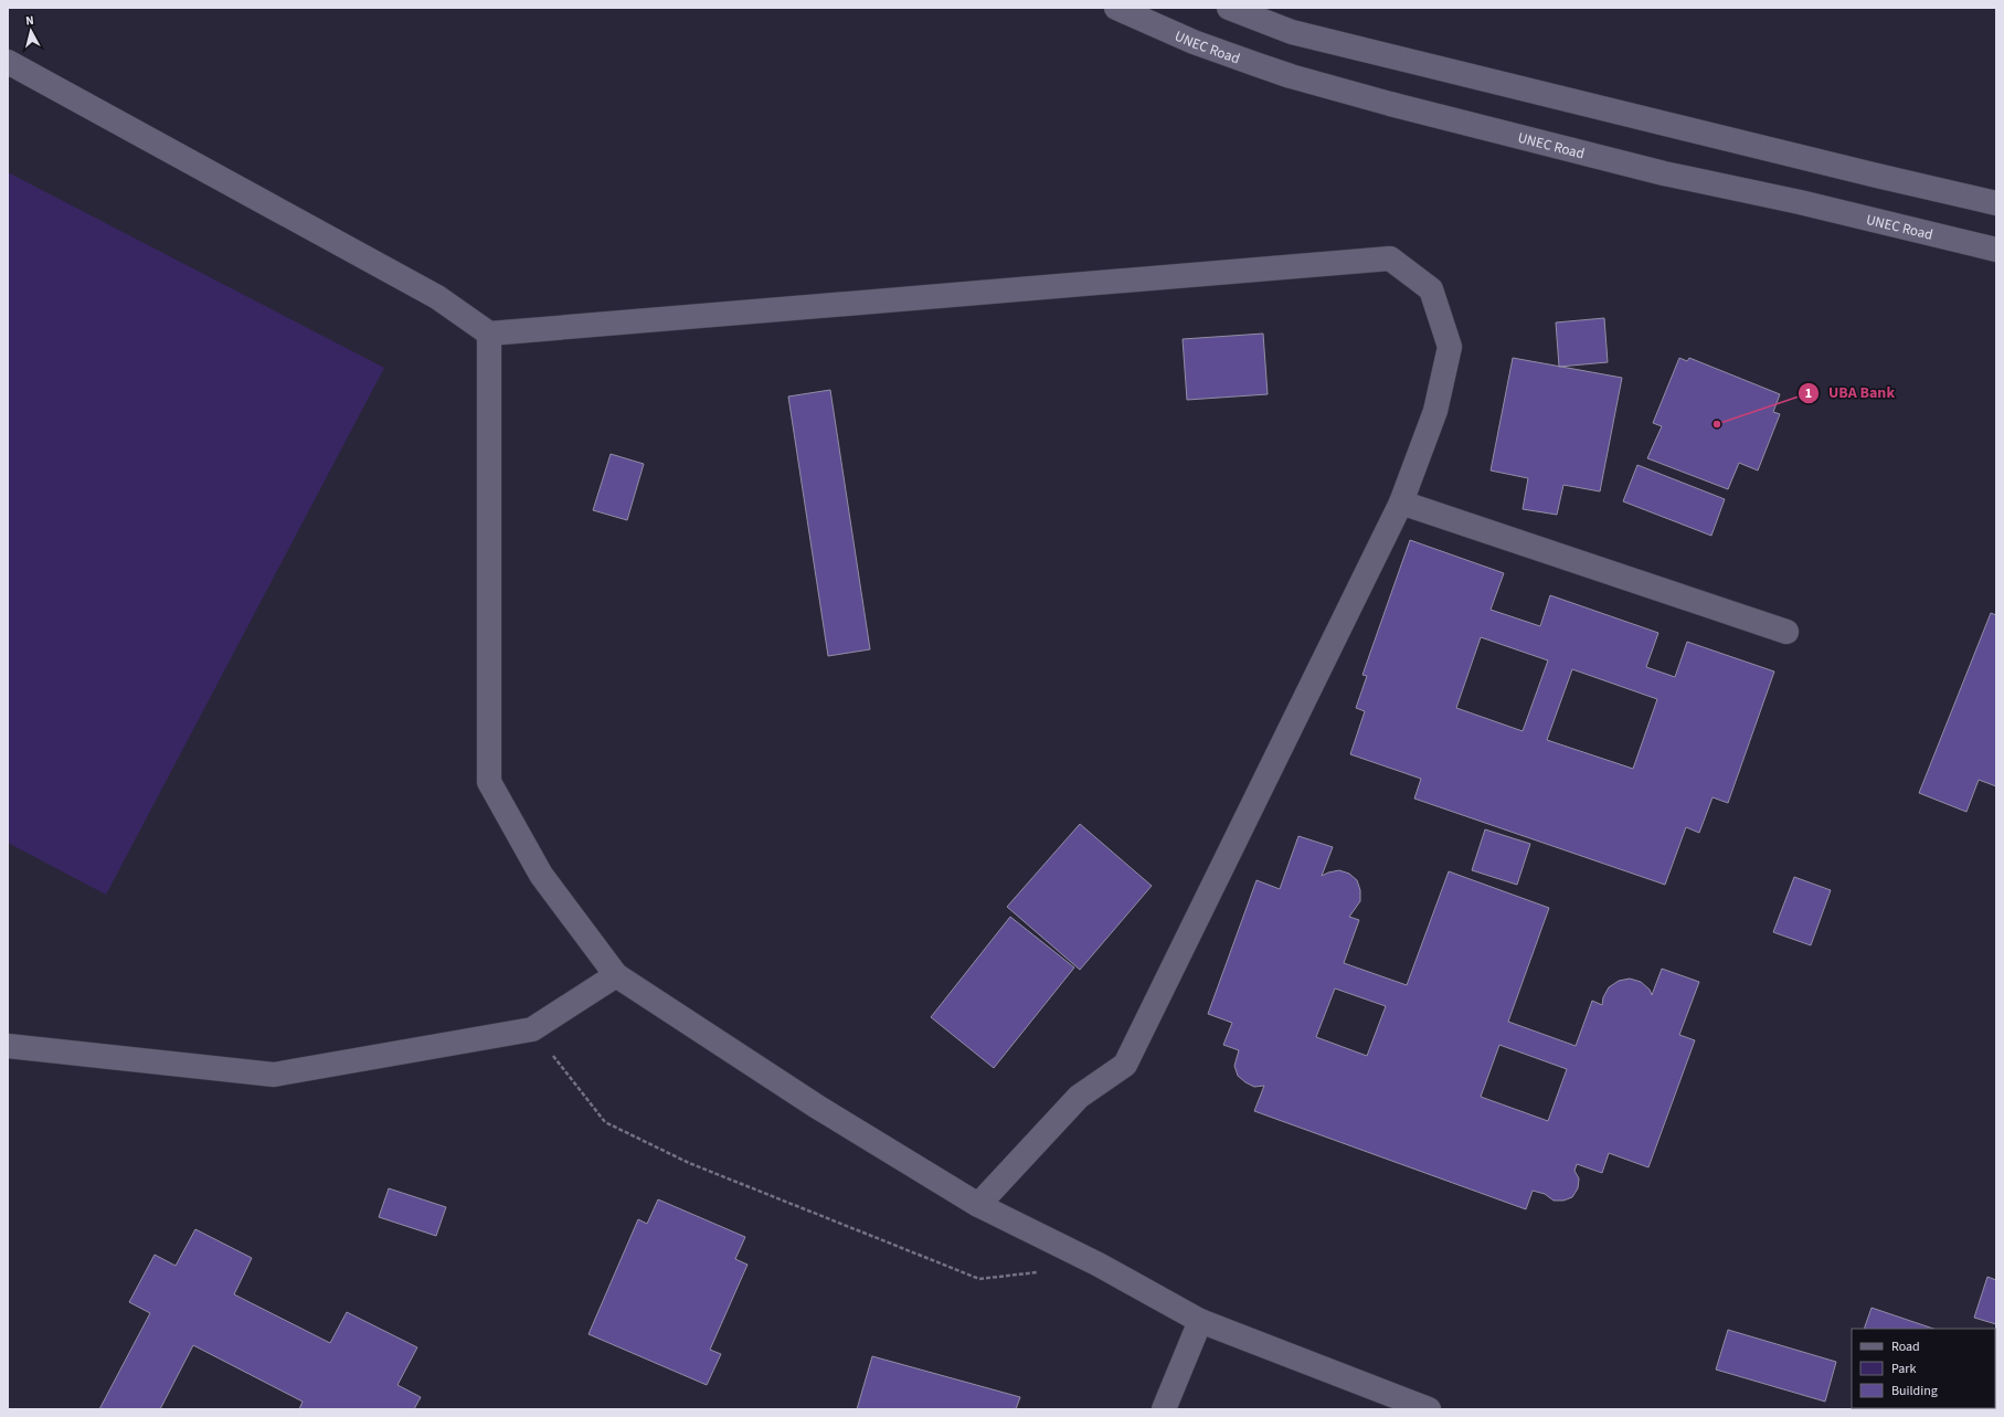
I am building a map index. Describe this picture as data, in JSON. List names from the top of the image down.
{
  "streets": {
    "street": ["UNEC Road"]
  },
  "places": ["UBA Bank"],
  "legend": ["Road", "Park", "Building"],
  "north": "top"
}
